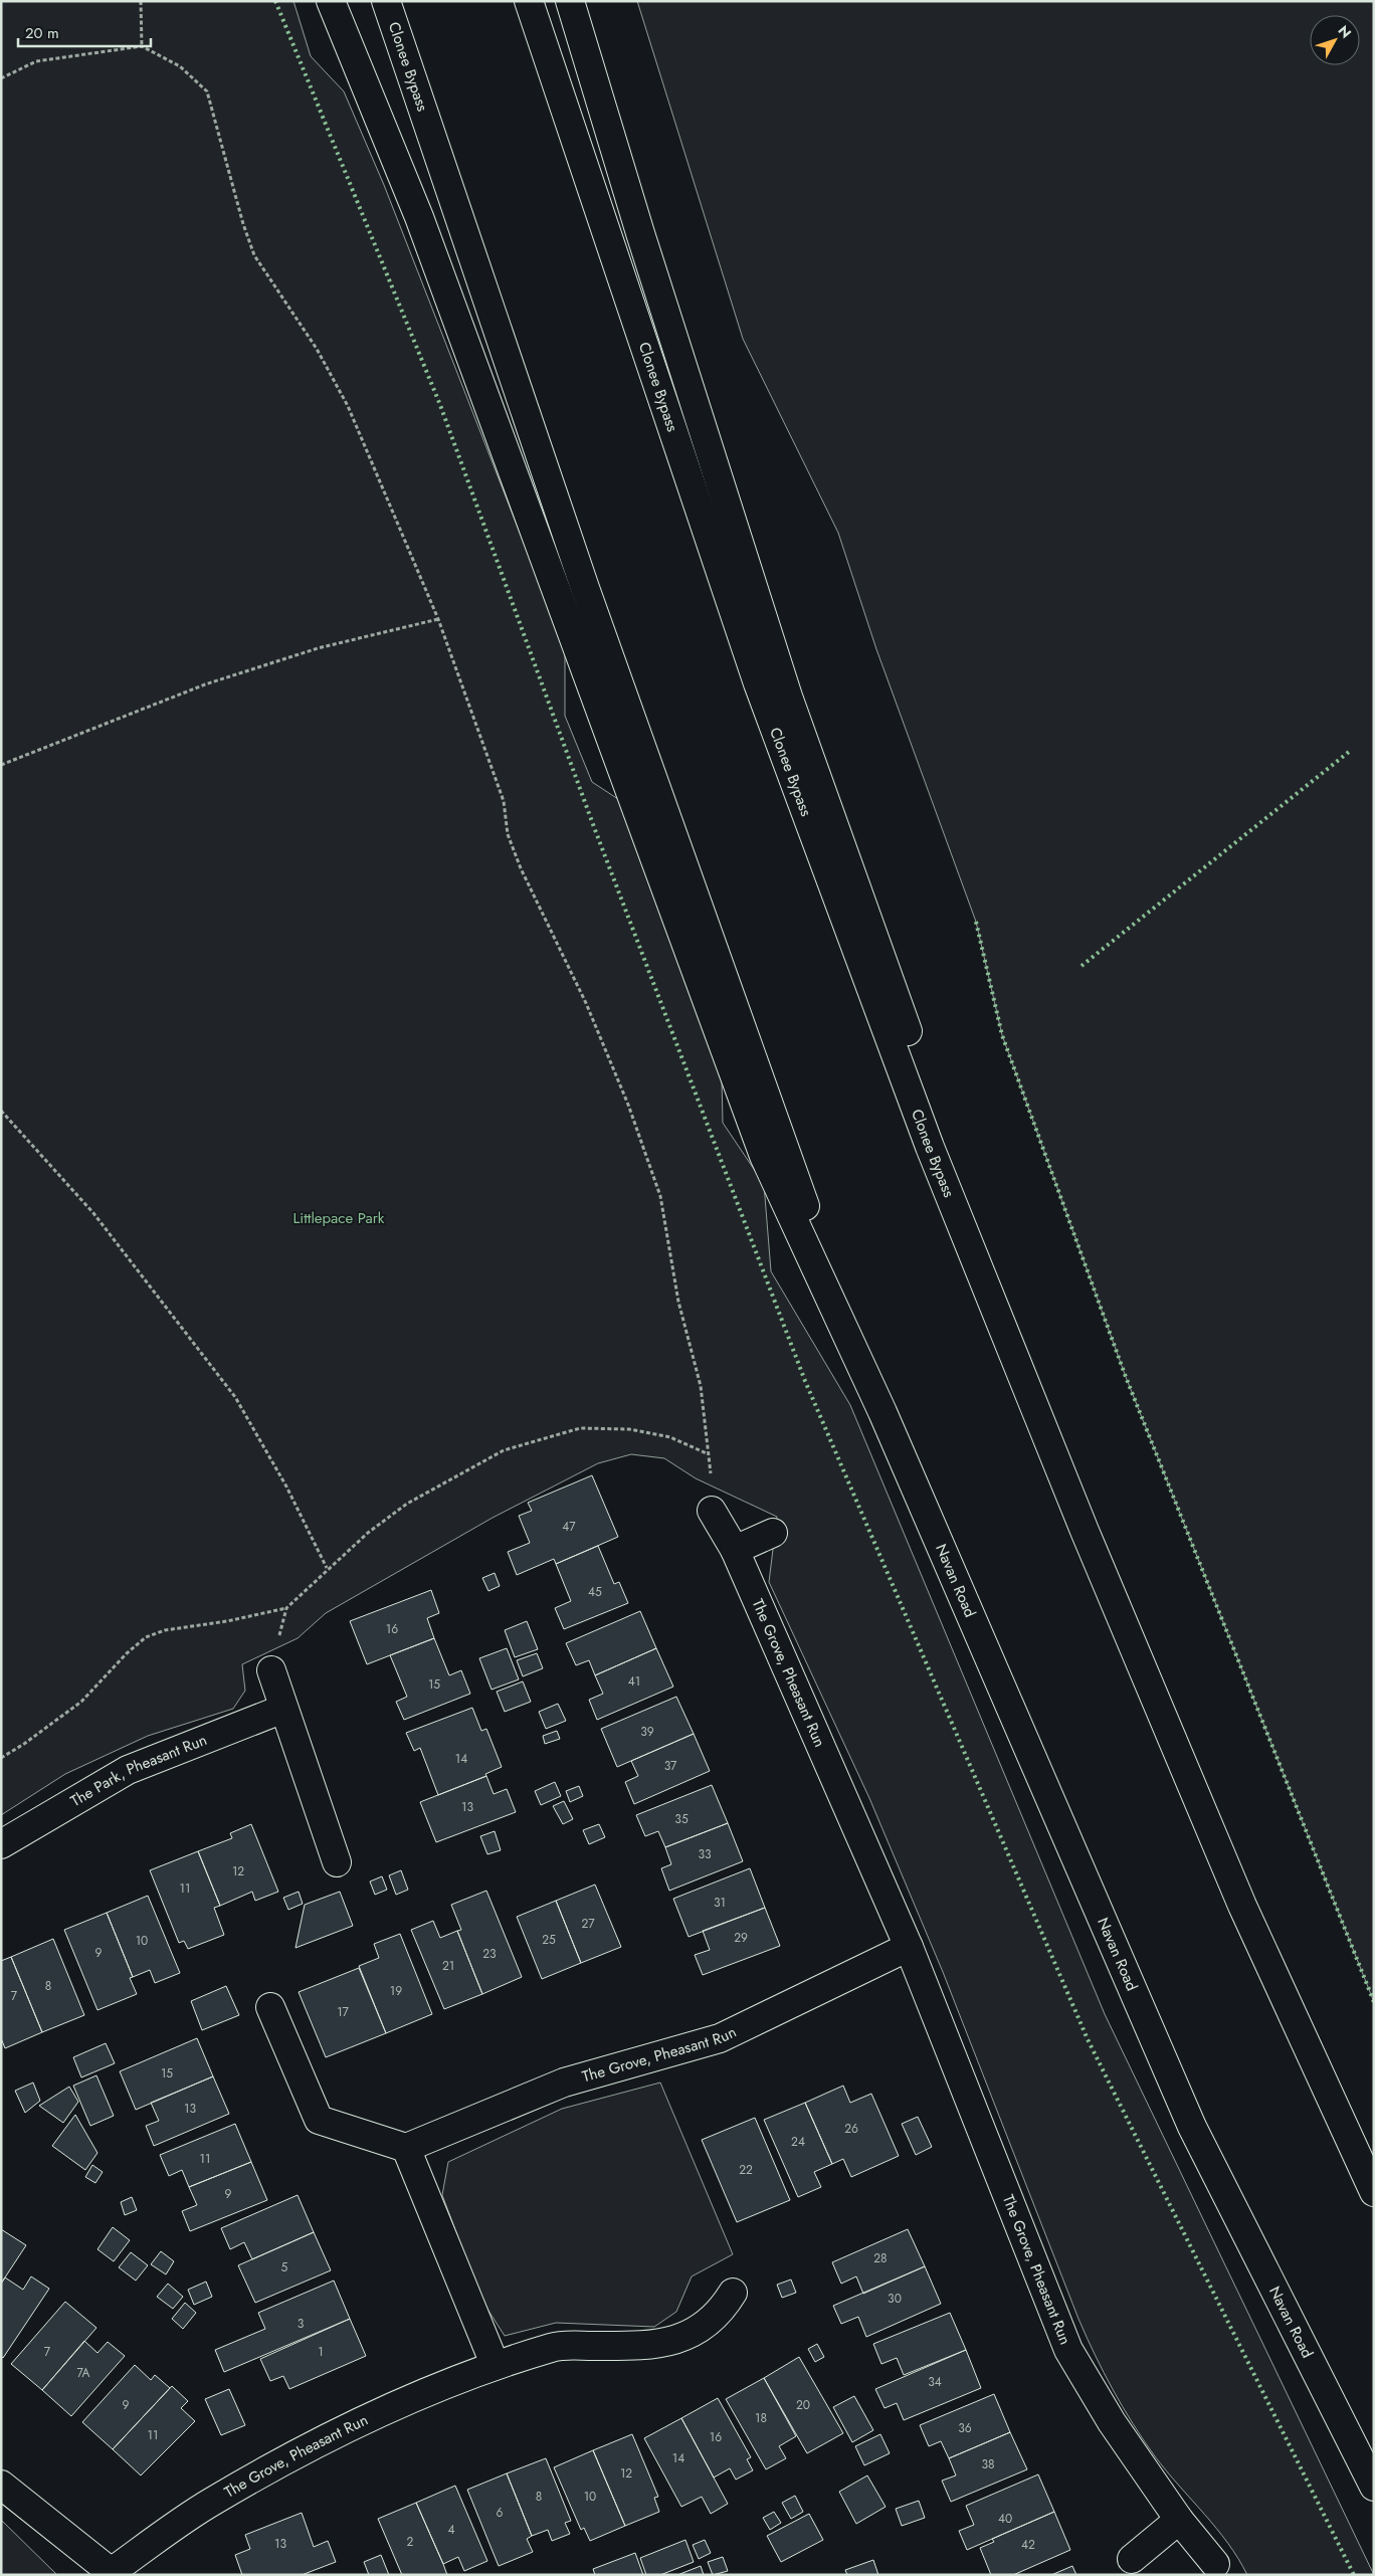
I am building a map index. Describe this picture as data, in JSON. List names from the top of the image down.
{
  "streets": {
    "main road": [
      "Clonee Bypass",
      "Navan Road",
      "The Grove, Pheasant Run",
      "The Park, Pheasant Run"
    ]
  },
  "crossings": [
    ["Clonee Bypass", "Navan Road"]
  ],
  "parks": ["Littlepace Park"],
  "house_numbers": [
    "47",
    "45",
    "16",
    "41",
    "15",
    "39",
    "14",
    "37",
    "13",
    "35",
    "33",
    "12",
    "11",
    "31",
    "27",
    "29",
    "25",
    "10",
    "9",
    "23",
    "21",
    "8",
    "19",
    "7",
    "17",
    "15",
    "13",
    "26",
    "24",
    "11",
    "22",
    "9",
    "28",
    "5",
    "30",
    "3",
    "7",
    "1",
    "7A",
    "34",
    "9",
    "20",
    "18",
    "36",
    "11",
    "16",
    "14",
    "38",
    "12",
    "8",
    "10",
    "6",
    "40",
    "4",
    "2",
    "13",
    "42"
  ],
  "scale_bar": "20 m",
  "north": "top right"
}
